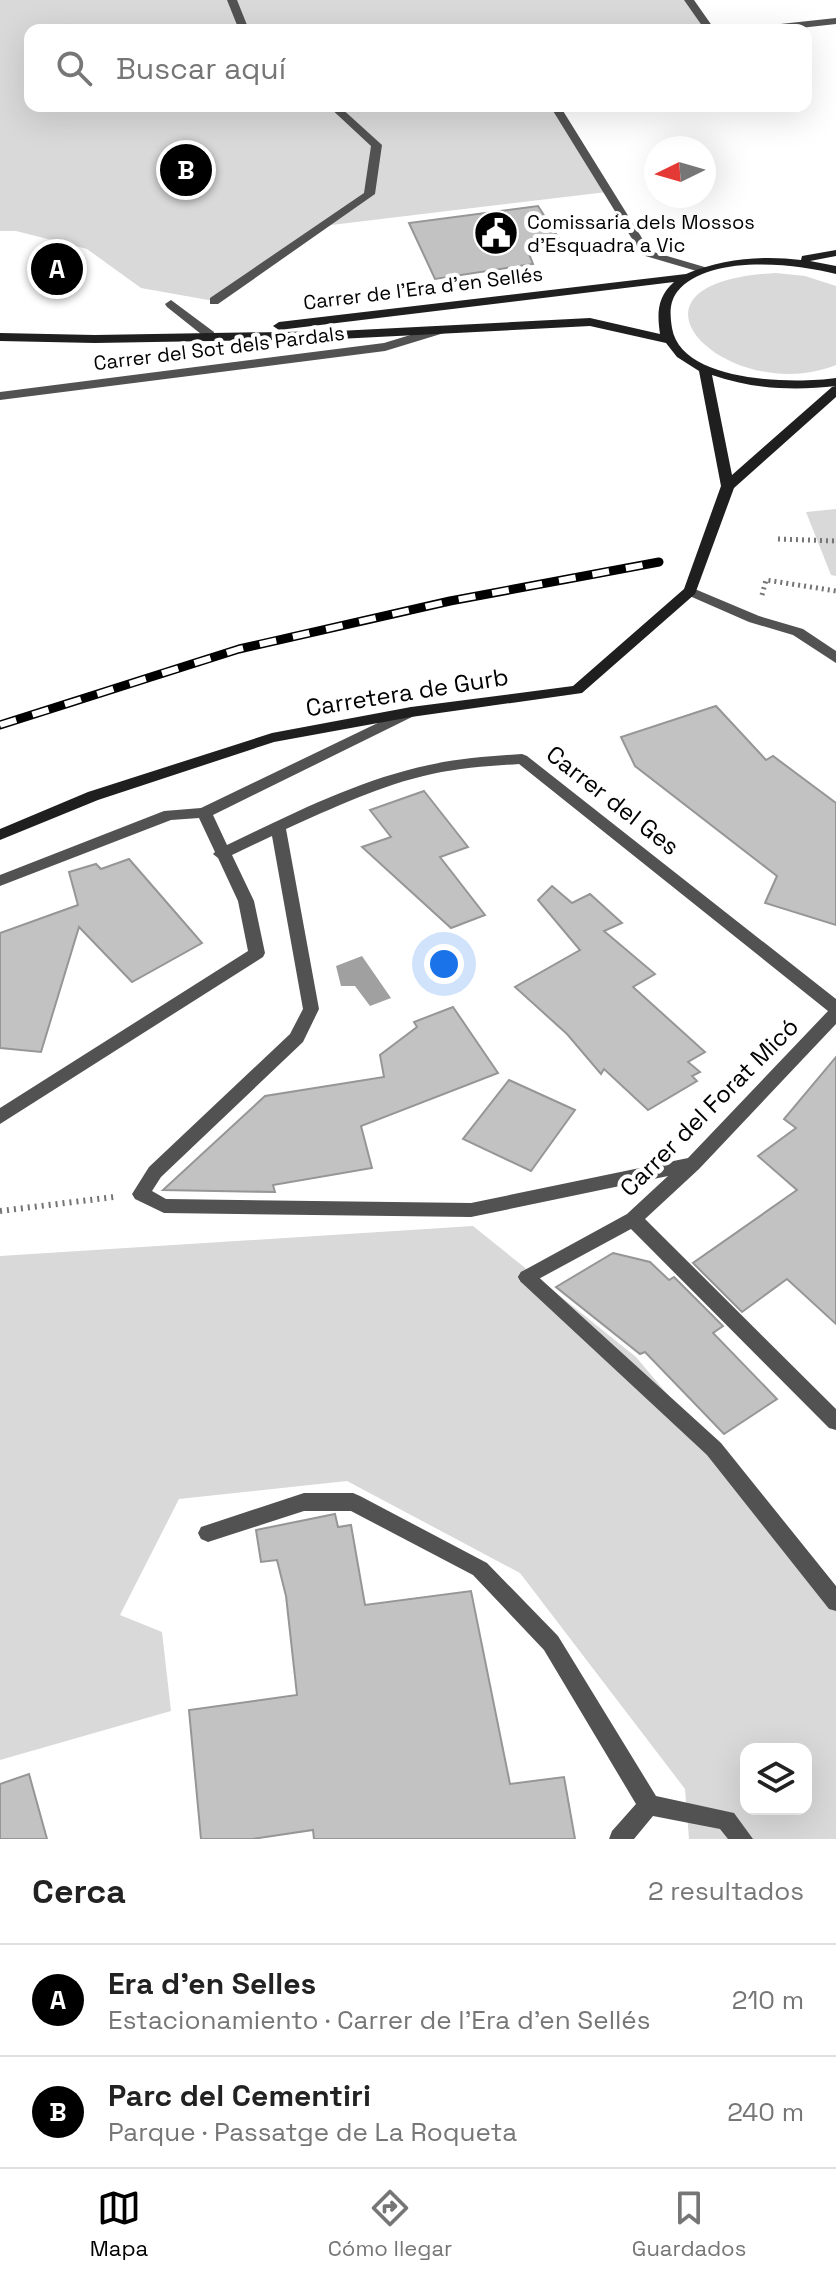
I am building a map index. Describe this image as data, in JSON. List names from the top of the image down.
{
  "streets": {
    "street": [
      "Carrer de l'Era d'en Sellés",
      "Carrer del Sot dels Pardals",
      "Carretera de Gurb",
      "Carrer del Ges",
      "Carrer del Forat Micó"
    ]
  },
  "crossings": [
    ["Carrer de l'Era d'en Sellés", "Carrer del Sot dels Pardals"],
    ["Carrer del Ges", "Carrer del Forat Micó"]
  ],
  "places": {
    "public building": ["Comissaria dels Mossos d'Esquadra a Vic"]
  },
  "north": "left",
  "page": {
    "search": "Buscar aquí",
    "pins": ["B", "A"],
    "heading": ["Cerca", "2 resultados"],
    "list": [
      {
        "mark": "A",
        "name": "Era d'en Selles",
        "note": "Estacionamiento · Carrer de l'Era d'en Sellés",
        "value": "210 m"
      },
      {
        "mark": "B",
        "name": "Parc del Cementiri",
        "note": "Parque · Passatge de La Roqueta",
        "value": "240 m"
      }
    ],
    "nav": ["Mapa", "Cómo llegar", "Guardados"]
  }
}
